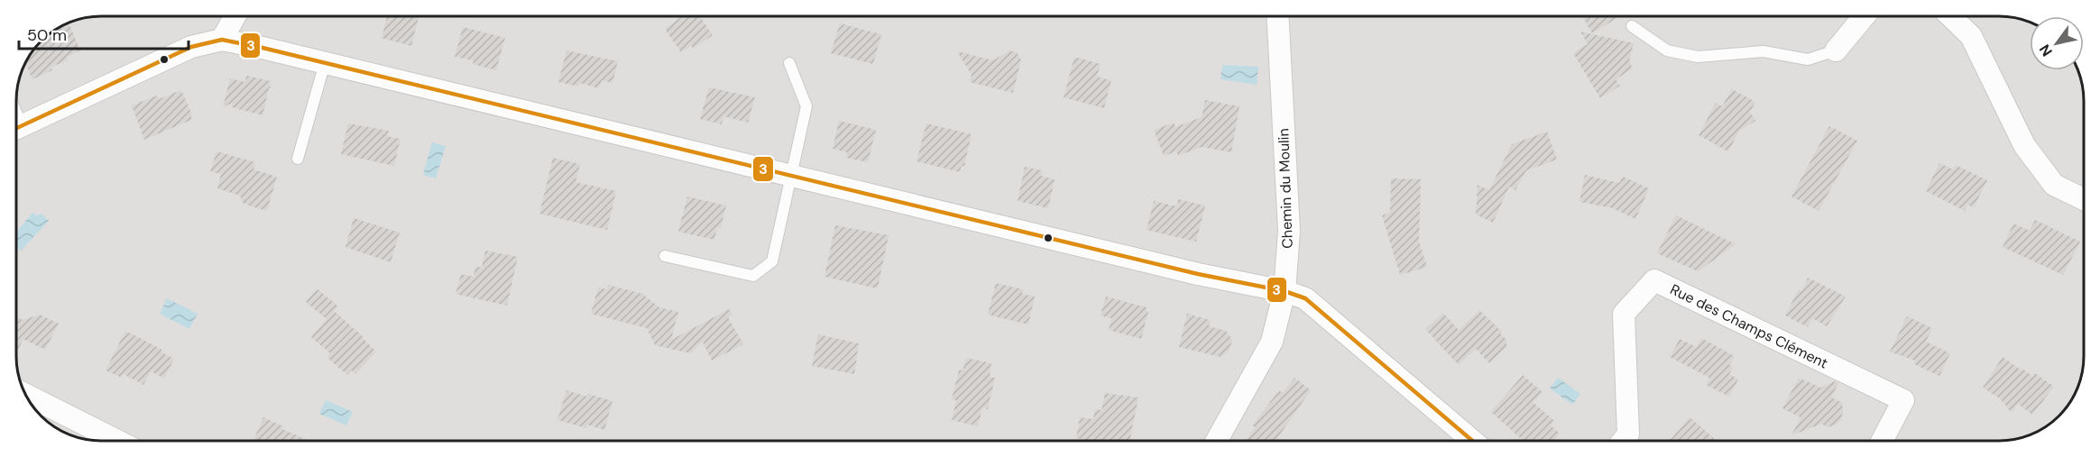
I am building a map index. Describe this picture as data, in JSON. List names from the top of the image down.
{
  "streets": {
    "street": ["Chemin du Moulin", "Rue des Champs Clément"]
  },
  "lines": ["transit line 3"],
  "scale_bar": "50 m",
  "north": "bottom left"
}
